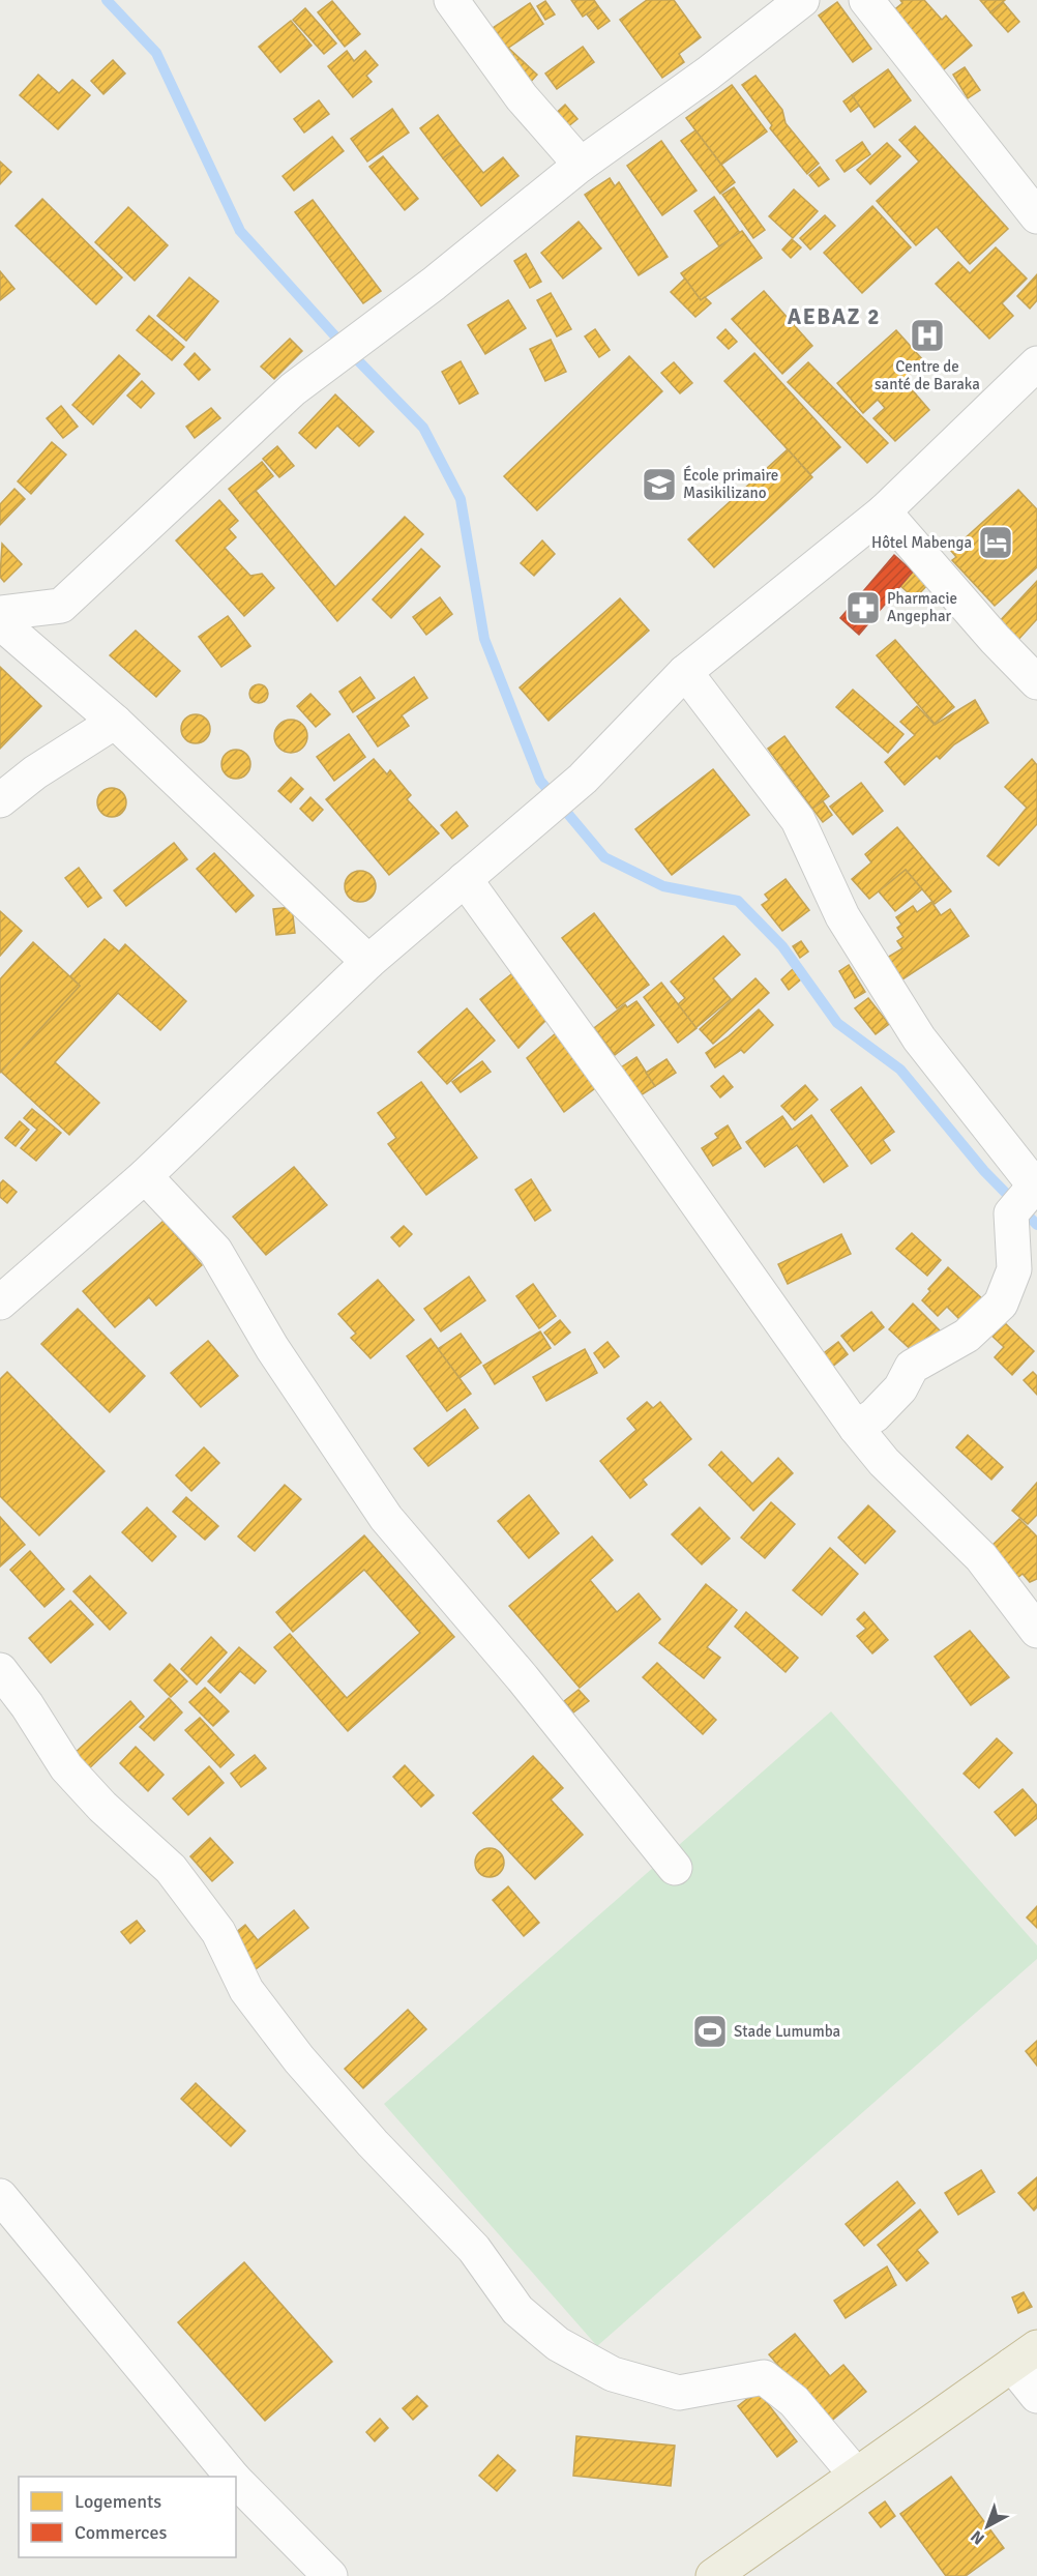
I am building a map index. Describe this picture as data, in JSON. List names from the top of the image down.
{
  "districts": ["AEBAZ 2"],
  "places": {
    "hospital": ["Centre de santé de Baraka"],
    "school or university": ["École primaire Masikilizano"],
    "hotel": ["Hôtel Mabenga"],
    "pharmacy": ["Pharmacie Angephar"],
    "sports": ["Stade Lumumba"]
  },
  "legend": ["Logements", "Commerces"],
  "north": "bottom left"
}
